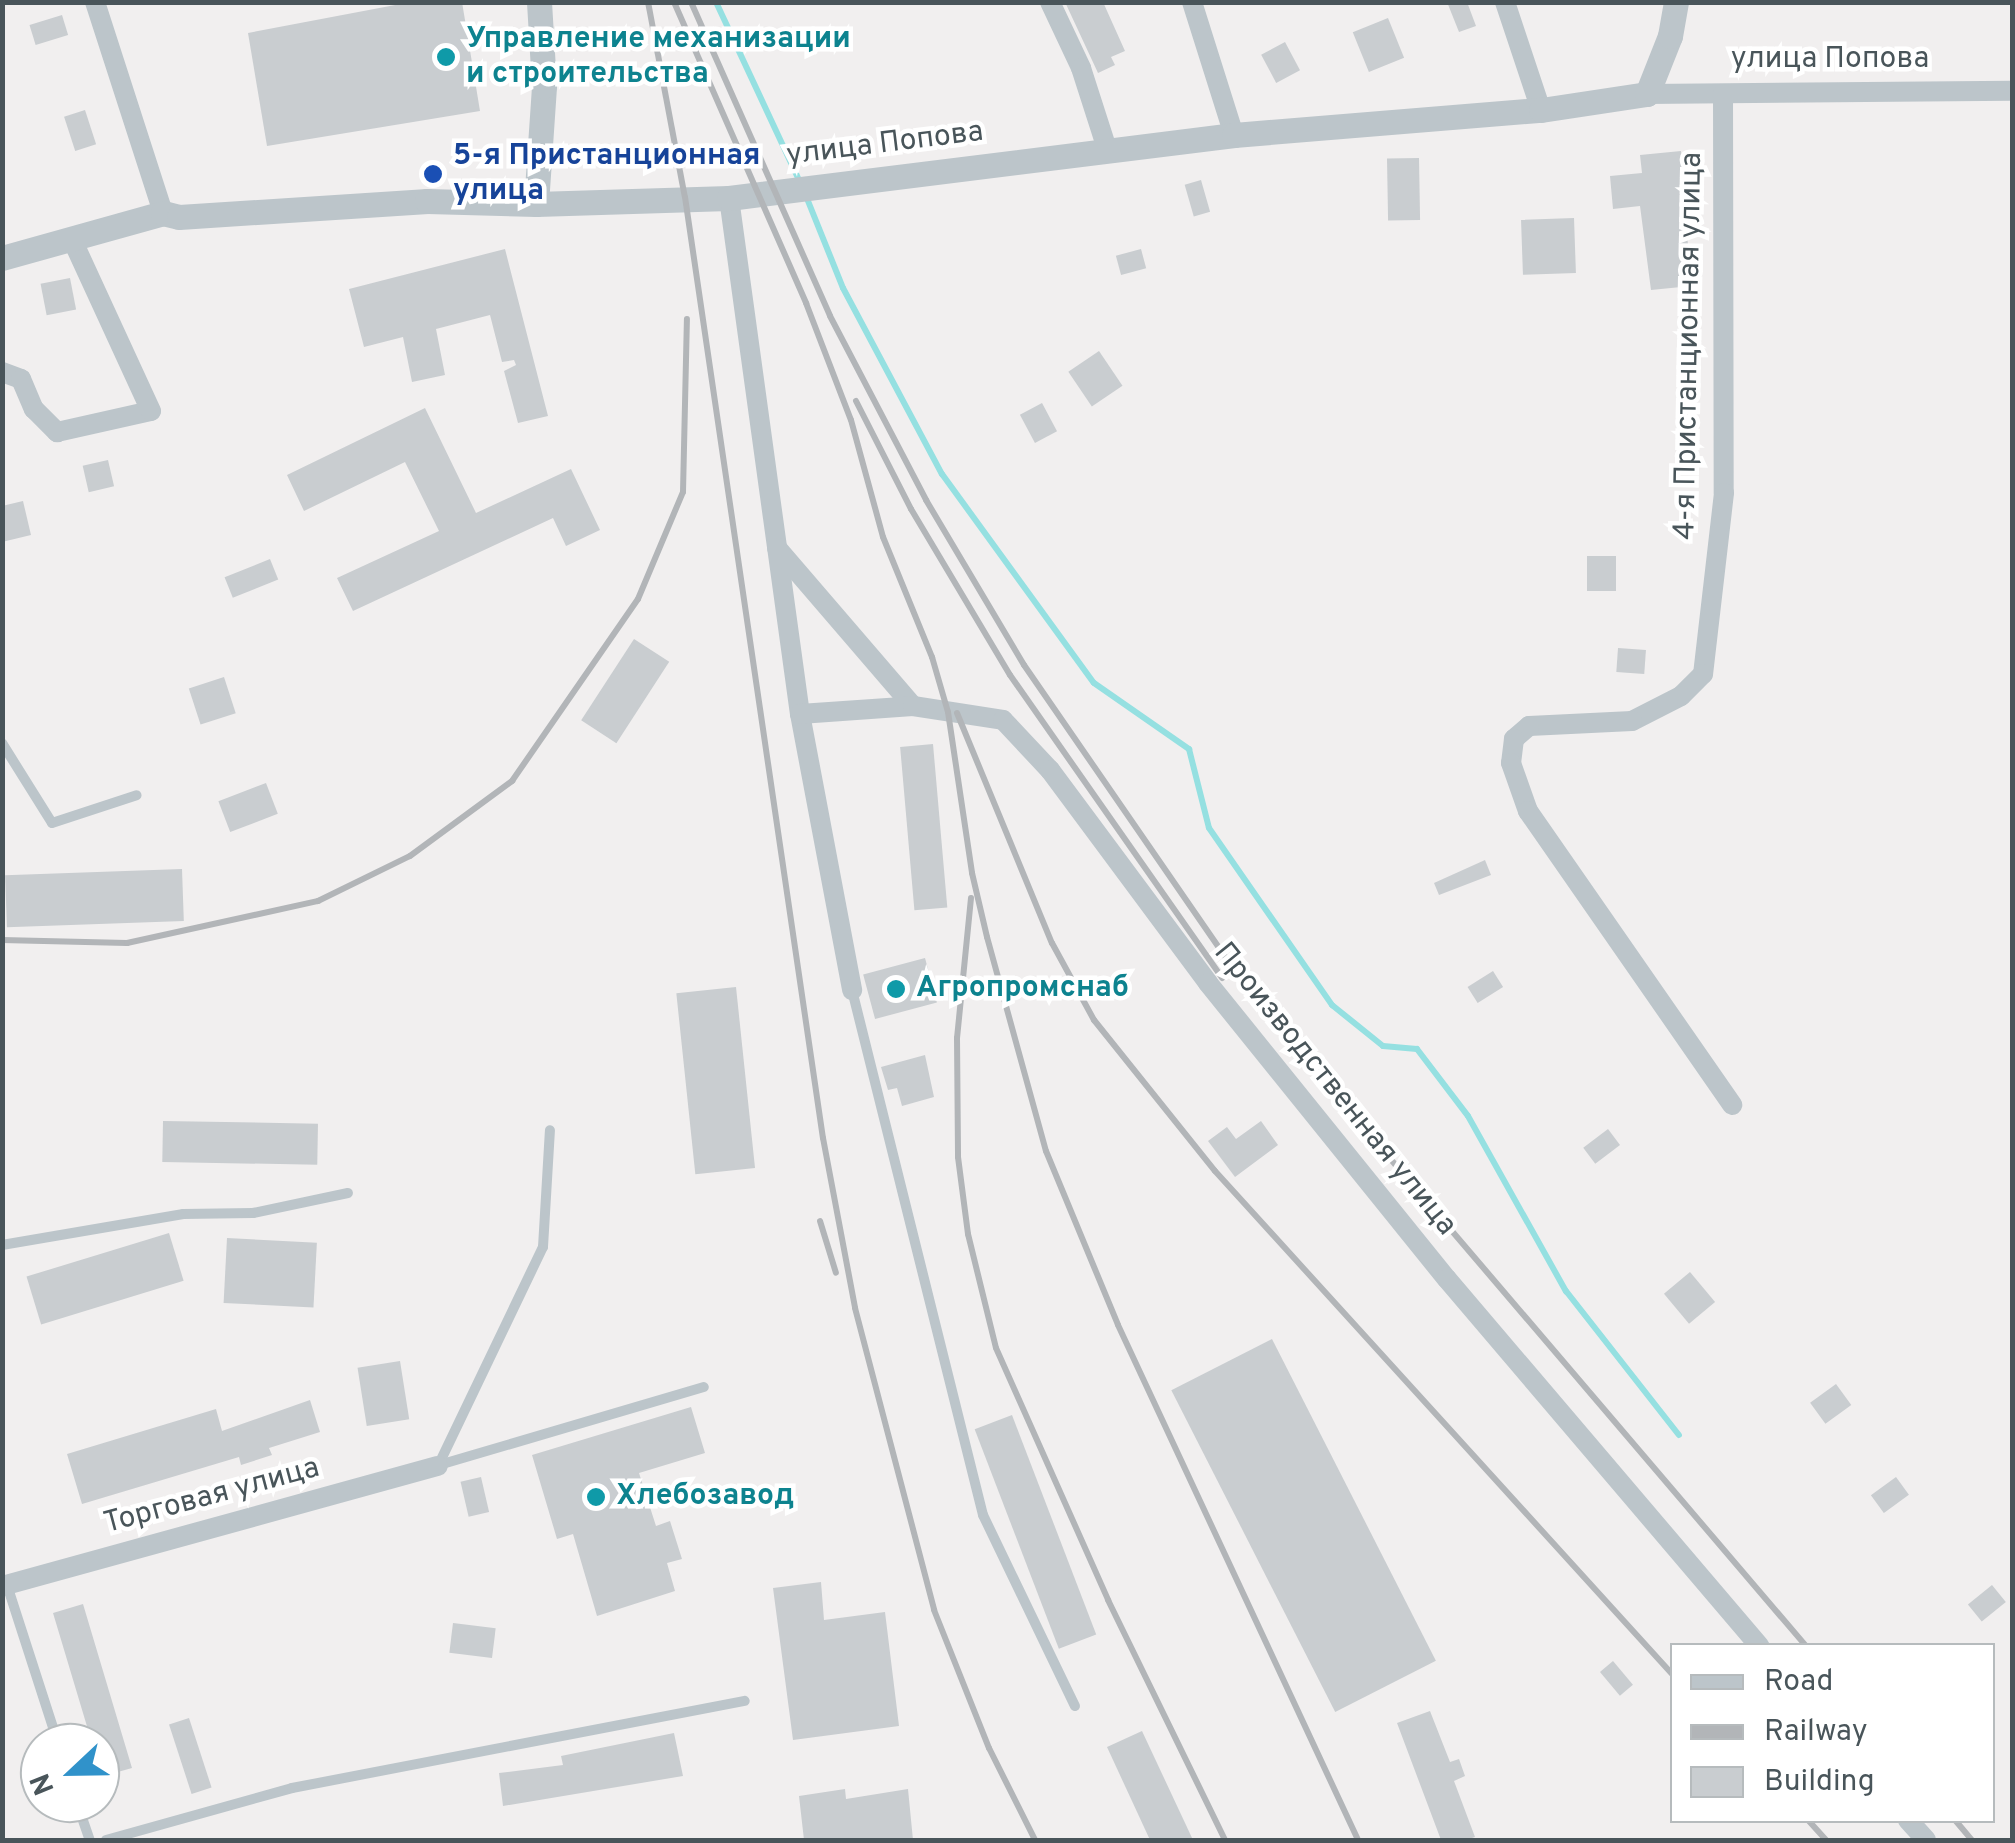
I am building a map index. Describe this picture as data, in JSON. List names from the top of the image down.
{
  "streets": {
    "street": [
      "улица Попова",
      "4-я Пристанционная улица",
      "Производственная улица",
      "Торговая улица"
    ]
  },
  "crossings": [
    ["улица Попова", "4-я Пристанционная улица"]
  ],
  "places": [
    "Управление механизации и строительства",
    "5-я Пристанционная улица",
    "Агропромснаб",
    "Хлебозавод"
  ],
  "legend": ["Road", "Railway", "Building"],
  "north": "left"
}
